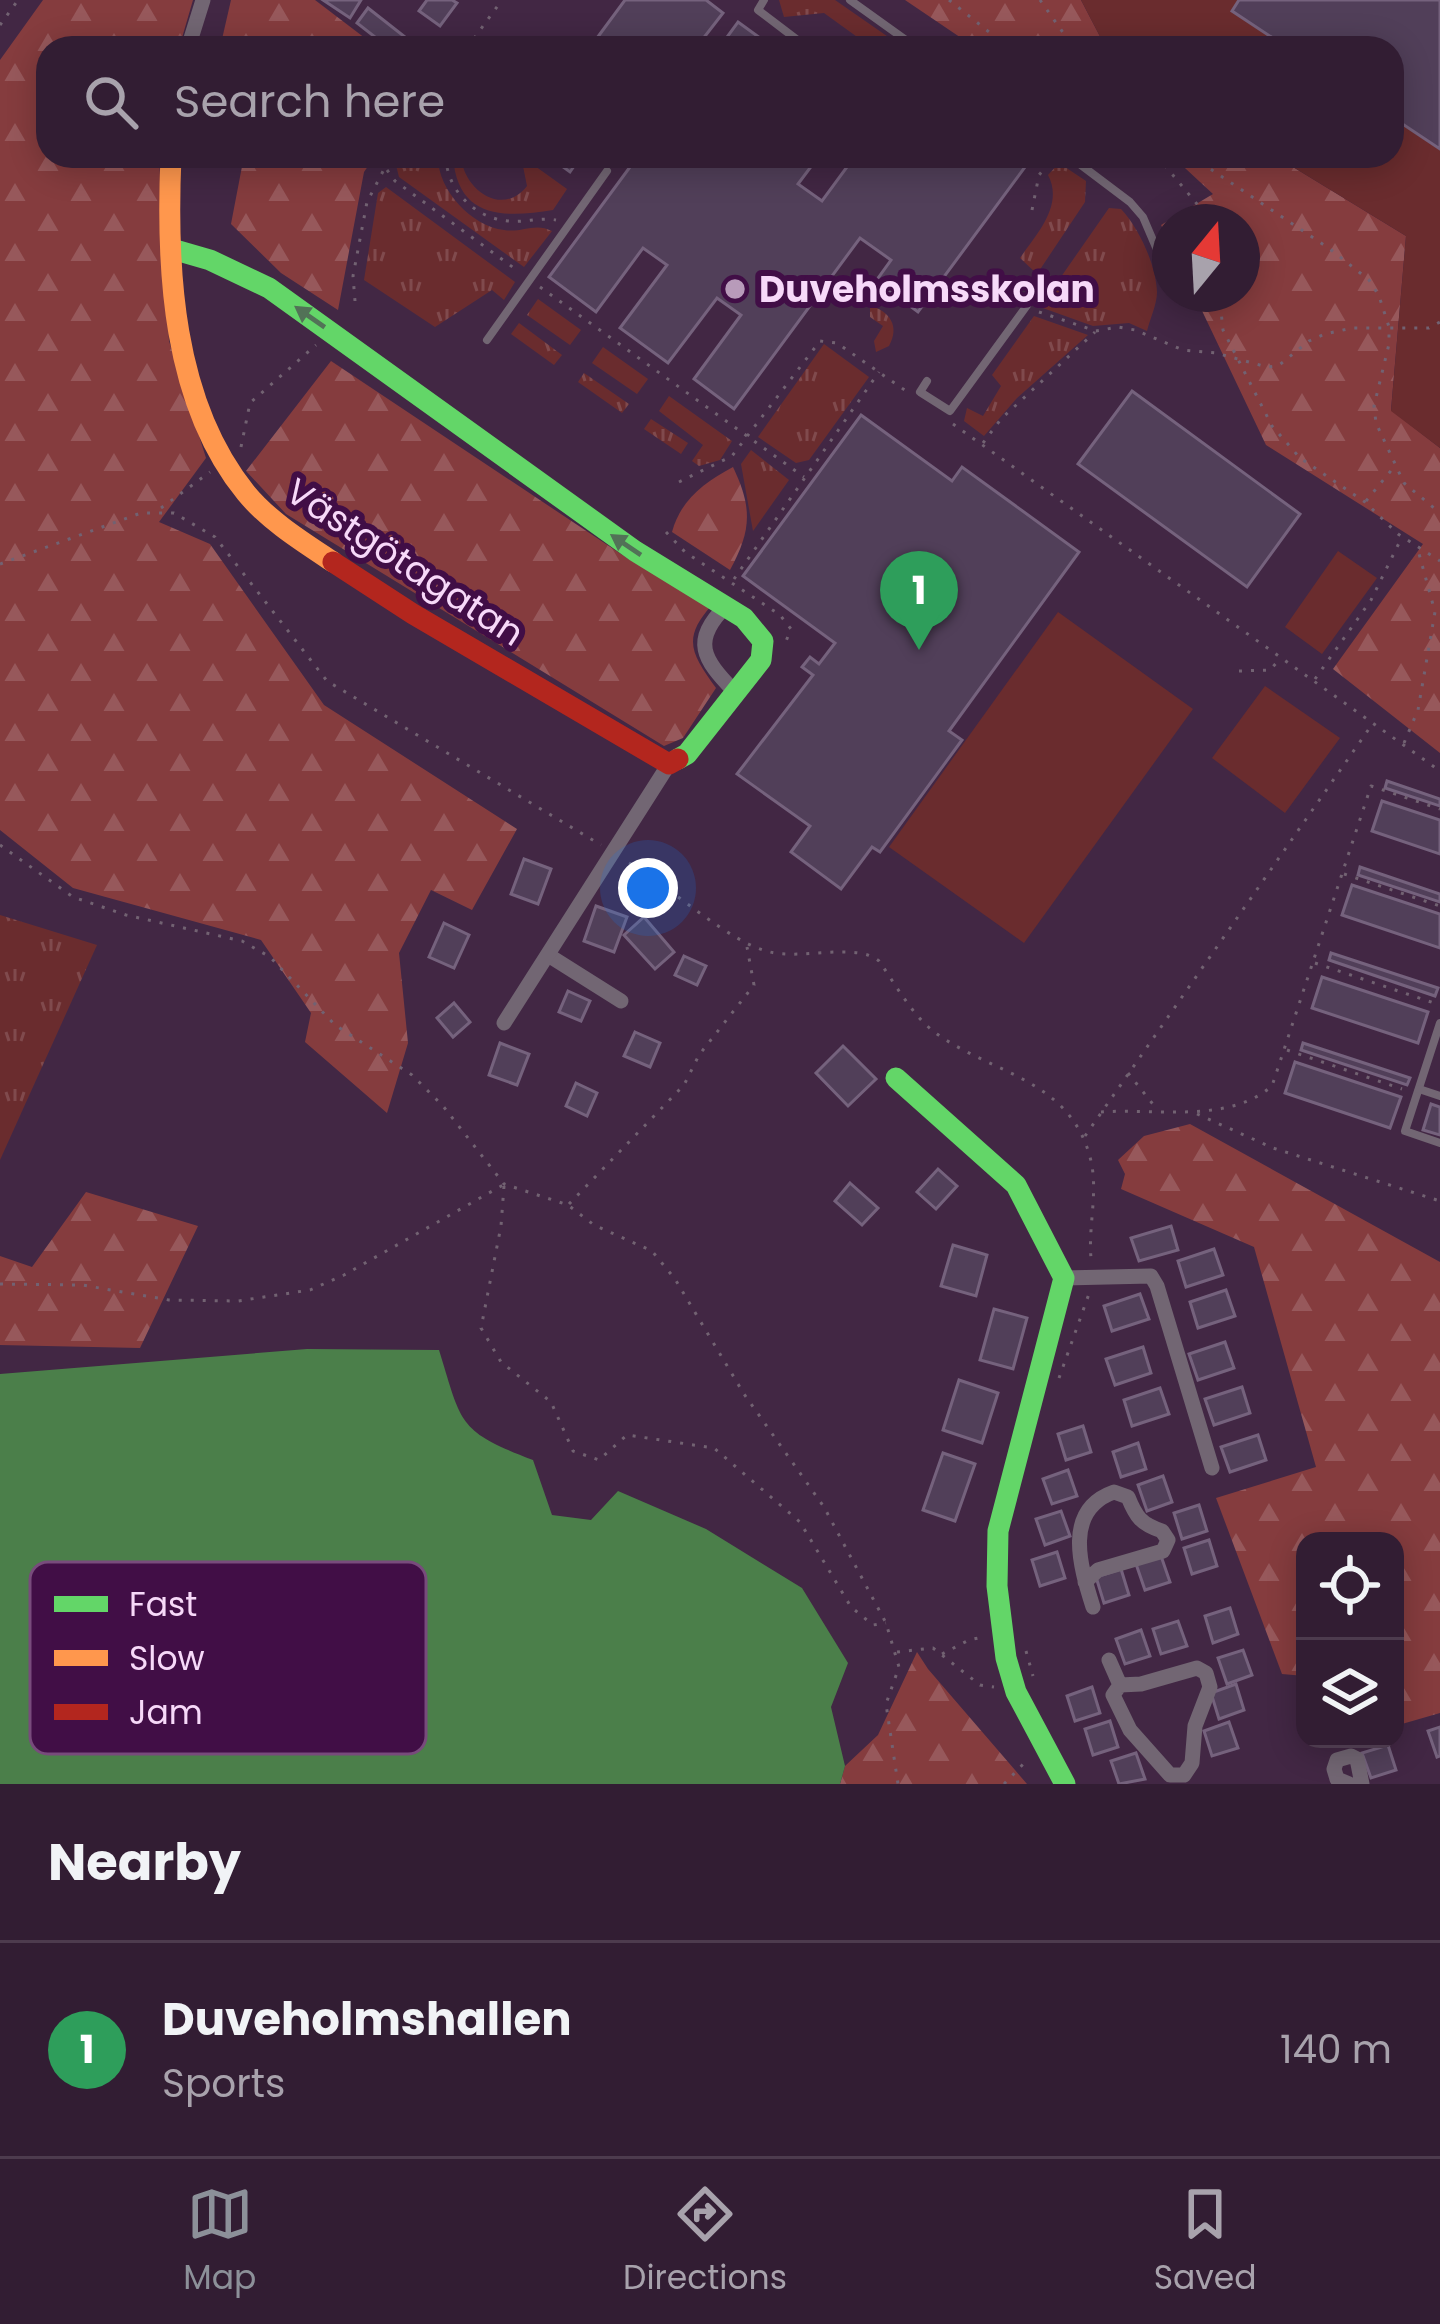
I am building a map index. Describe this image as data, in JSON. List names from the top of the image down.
{
  "streets": {
    "street": ["Västgötagatan"]
  },
  "places": ["Duveholmsskolan"],
  "legend": ["Fast", "Slow", "Jam"],
  "north": "top",
  "page": {
    "search": "Search here",
    "pins": "1",
    "heading": "Nearby",
    "list": [
      {
        "mark": "1",
        "name": "Duveholmshallen",
        "note": "Sports",
        "value": "140 m"
      }
    ],
    "nav": ["Map", "Directions", "Saved"]
  }
}
